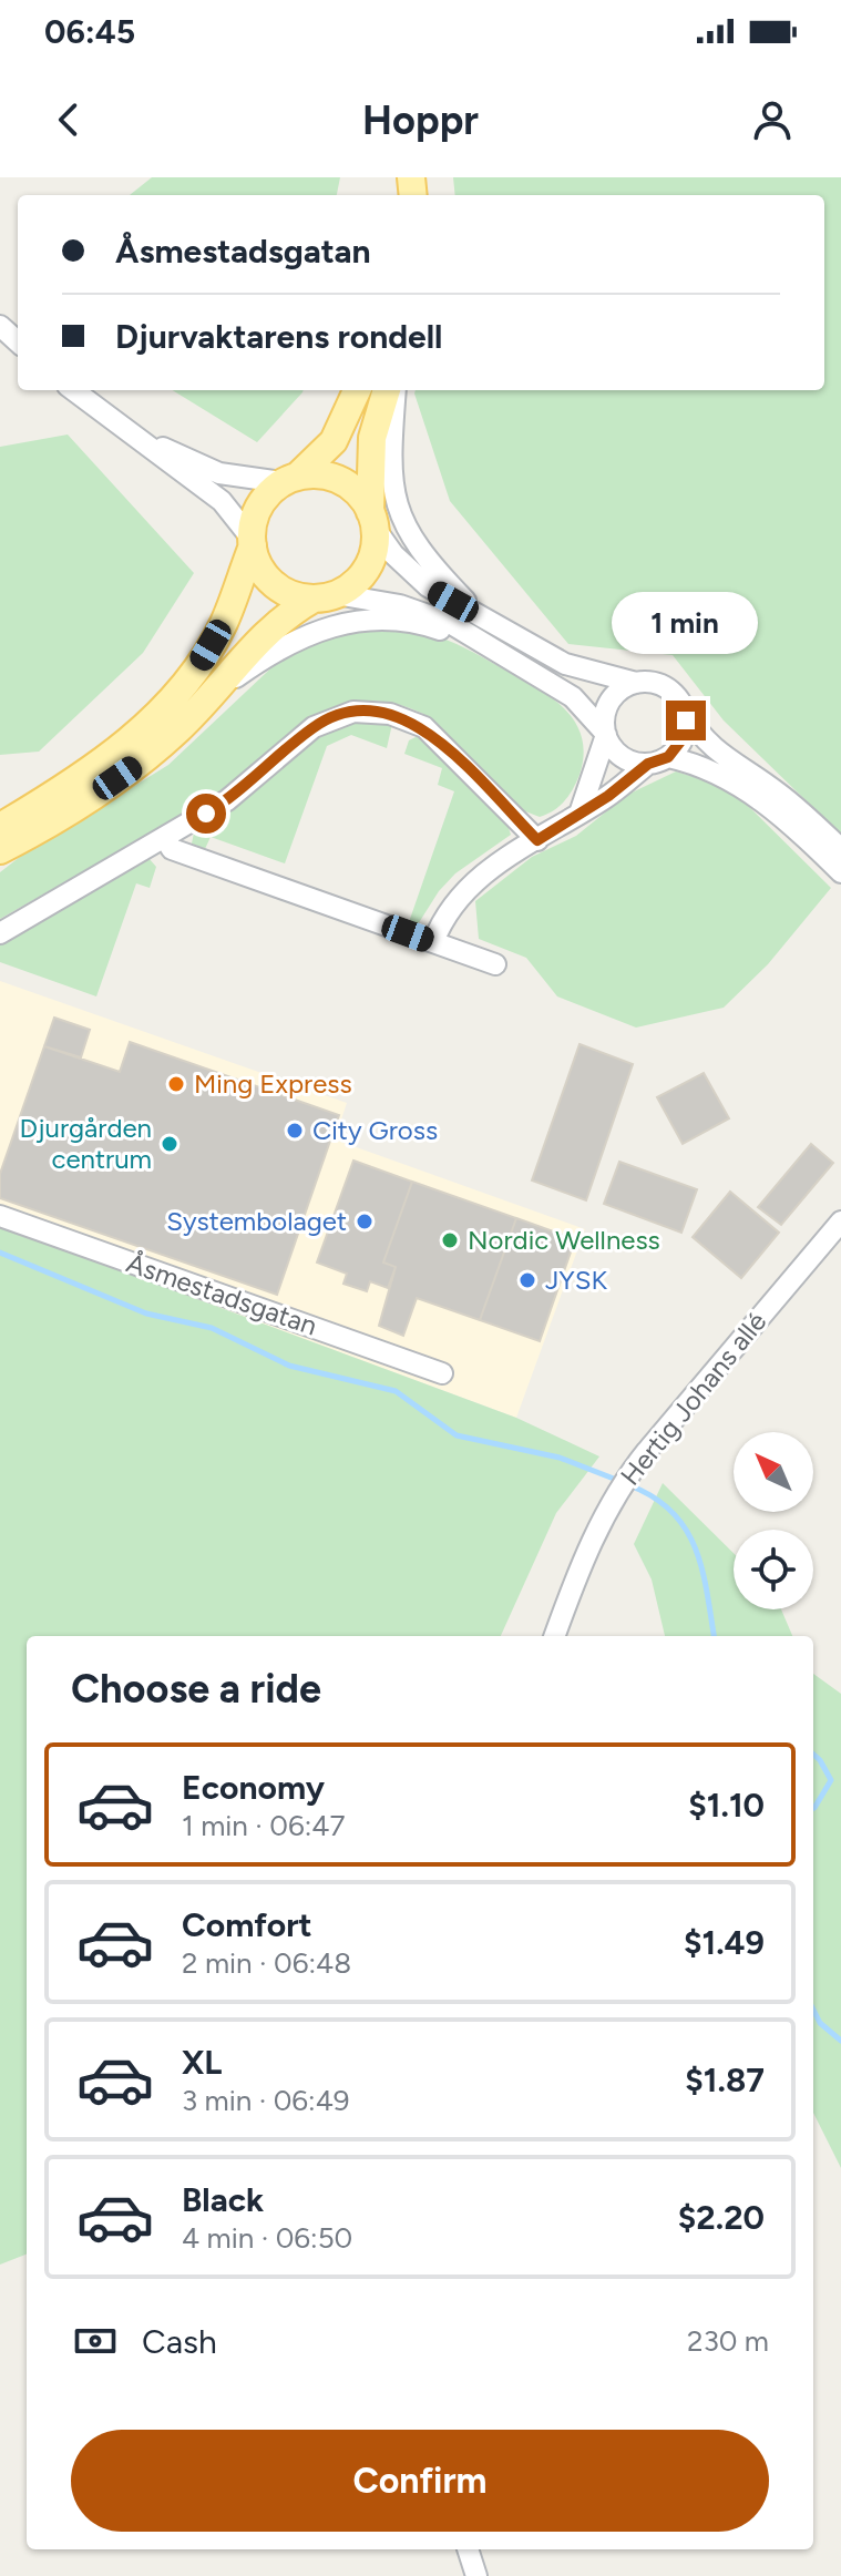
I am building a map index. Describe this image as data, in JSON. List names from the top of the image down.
{
  "streets": {
    "street": ["Åsmestadsgatan", "Hertig Johans allé"]
  },
  "places": [
    "Ming Express",
    "City Gross",
    "Djurgården centrum",
    "Systembolaget",
    "Nordic Wellness",
    "JYSK"
  ],
  "north": "top left",
  "page": {
    "status": "06:45",
    "header": "Hoppr",
    "banner": ["Åsmestadsgatan", "Djurvaktarens rondell"],
    "bubble": "1 min",
    "heading": "Choose a ride",
    "list": [
      {
        "name": "Economy",
        "note": "1 min · 06:47",
        "value": "$1.10"
      },
      {
        "name": "Comfort",
        "note": "2 min · 06:48",
        "value": "$1.49"
      },
      {
        "name": "XL",
        "note": "3 min · 06:49",
        "value": "$1.87"
      },
      {
        "name": "Black",
        "note": "4 min · 06:50",
        "value": "$2.20"
      }
    ],
    "pay": ["Cash", "230 m"],
    "buttons": "Confirm"
  }
}
